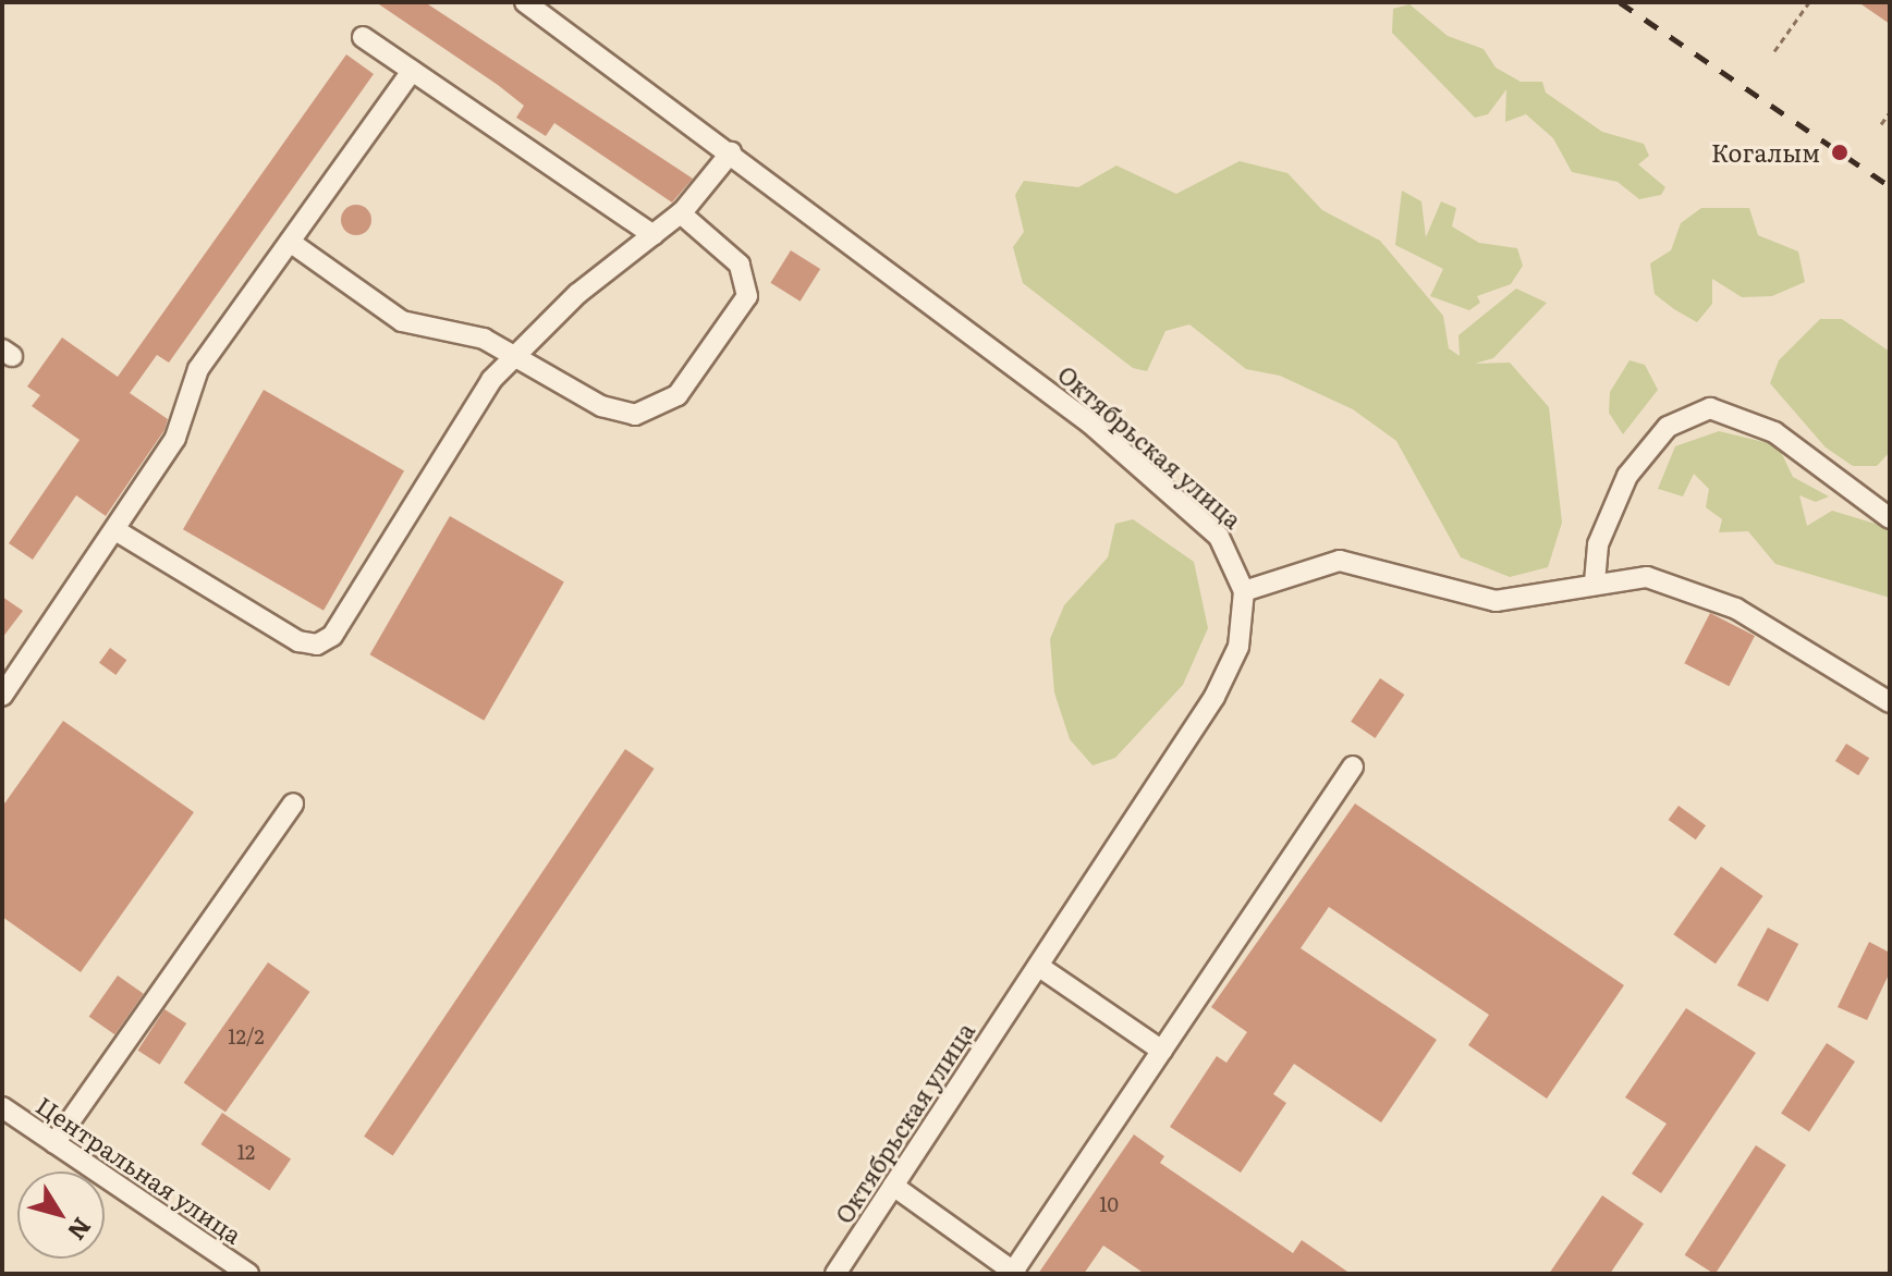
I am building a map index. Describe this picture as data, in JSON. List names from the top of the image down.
{
  "streets": {
    "street": ["Октябрьская улица", "Центральная улица"]
  },
  "places": ["Когалым"],
  "house_numbers": ["12/2", "12", "10"],
  "north": "bottom right"
}
